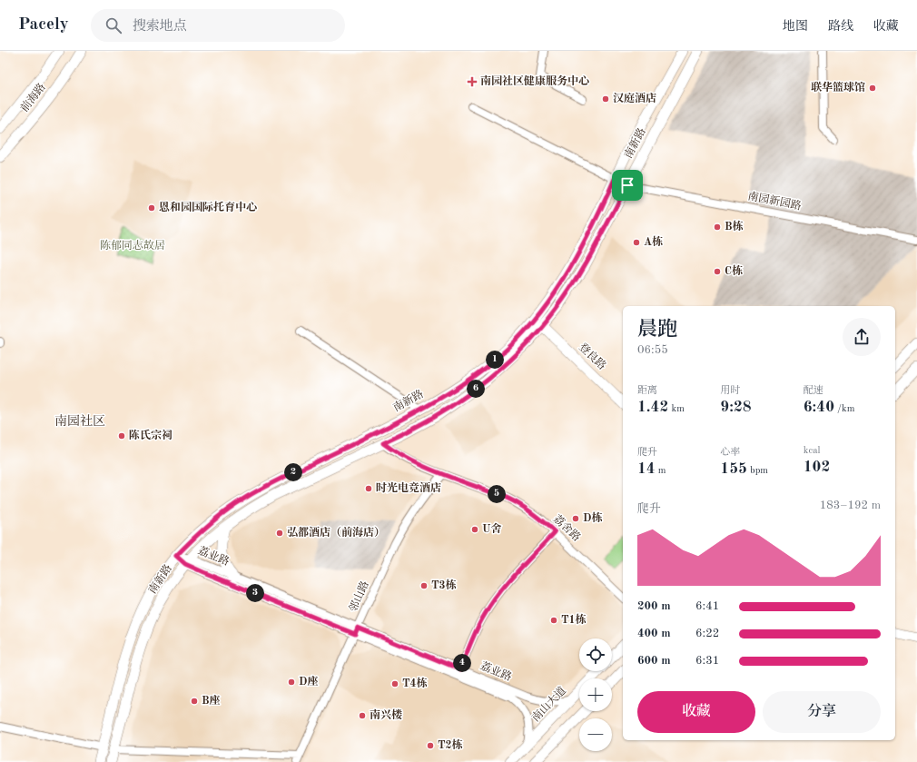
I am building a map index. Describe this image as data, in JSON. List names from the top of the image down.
{
  "streets": {
    "main road": [
      "前海路",
      "南新路",
      "登良路",
      "南山大道"
    ],
    "street": [
      "南园新园路",
      "荔舍路",
      "荔业路",
      "邻山路"
    ]
  },
  "crossings": [
    ["南新路", "南园新园路"],
    ["南新路", "登良路"],
    ["南新路", "荔舍路"],
    ["南新路", "荔业路"],
    ["荔舍路", "邻山路"],
    ["荔业路", "邻山路"],
    ["荔业路", "南山大道"]
  ],
  "districts": ["南园社区"],
  "parks": ["陈郁同志故居"],
  "places": {
    "health": ["南园社区健康服务中心"],
    "other": [
      "联华篮球馆",
      "汉庭酒店",
      "恩和园国际托育中心",
      "B栋",
      "A栋",
      "C栋",
      "陈氏宗祠",
      "时光电竞酒店",
      "D栋",
      "U舍",
      "弘都酒店（前海店）",
      "T3栋",
      "T1栋",
      "D座",
      "T4栋",
      "B座",
      "南兴楼",
      "T2栋"
    ]
  },
  "page": {
    "header": "Pacely",
    "search": "搜索地点",
    "nav": ["地图", "路线", "收藏"],
    "heading": ["晨跑", "06:55"],
    "pins": [
      "1",
      "6",
      "2",
      "5",
      "3",
      "4"
    ],
    "stats": [
      ["距离", "1.42 km"],
      ["用时", "9:28"],
      ["配速", "6:40 /km"],
      ["爬升", "14 m"],
      ["心率", "155 bpm"],
      ["kcal", "102"]
    ],
    "chart": ["爬升", "183–192 m"],
    "list": [
      {
        "name": "200 m",
        "note": "6:41"
      },
      {
        "name": "400 m",
        "note": "6:22"
      },
      {
        "name": "600 m",
        "note": "6:31"
      }
    ],
    "map_buttons": ["+", "−"],
    "buttons": ["收藏", "分享"]
  }
}
